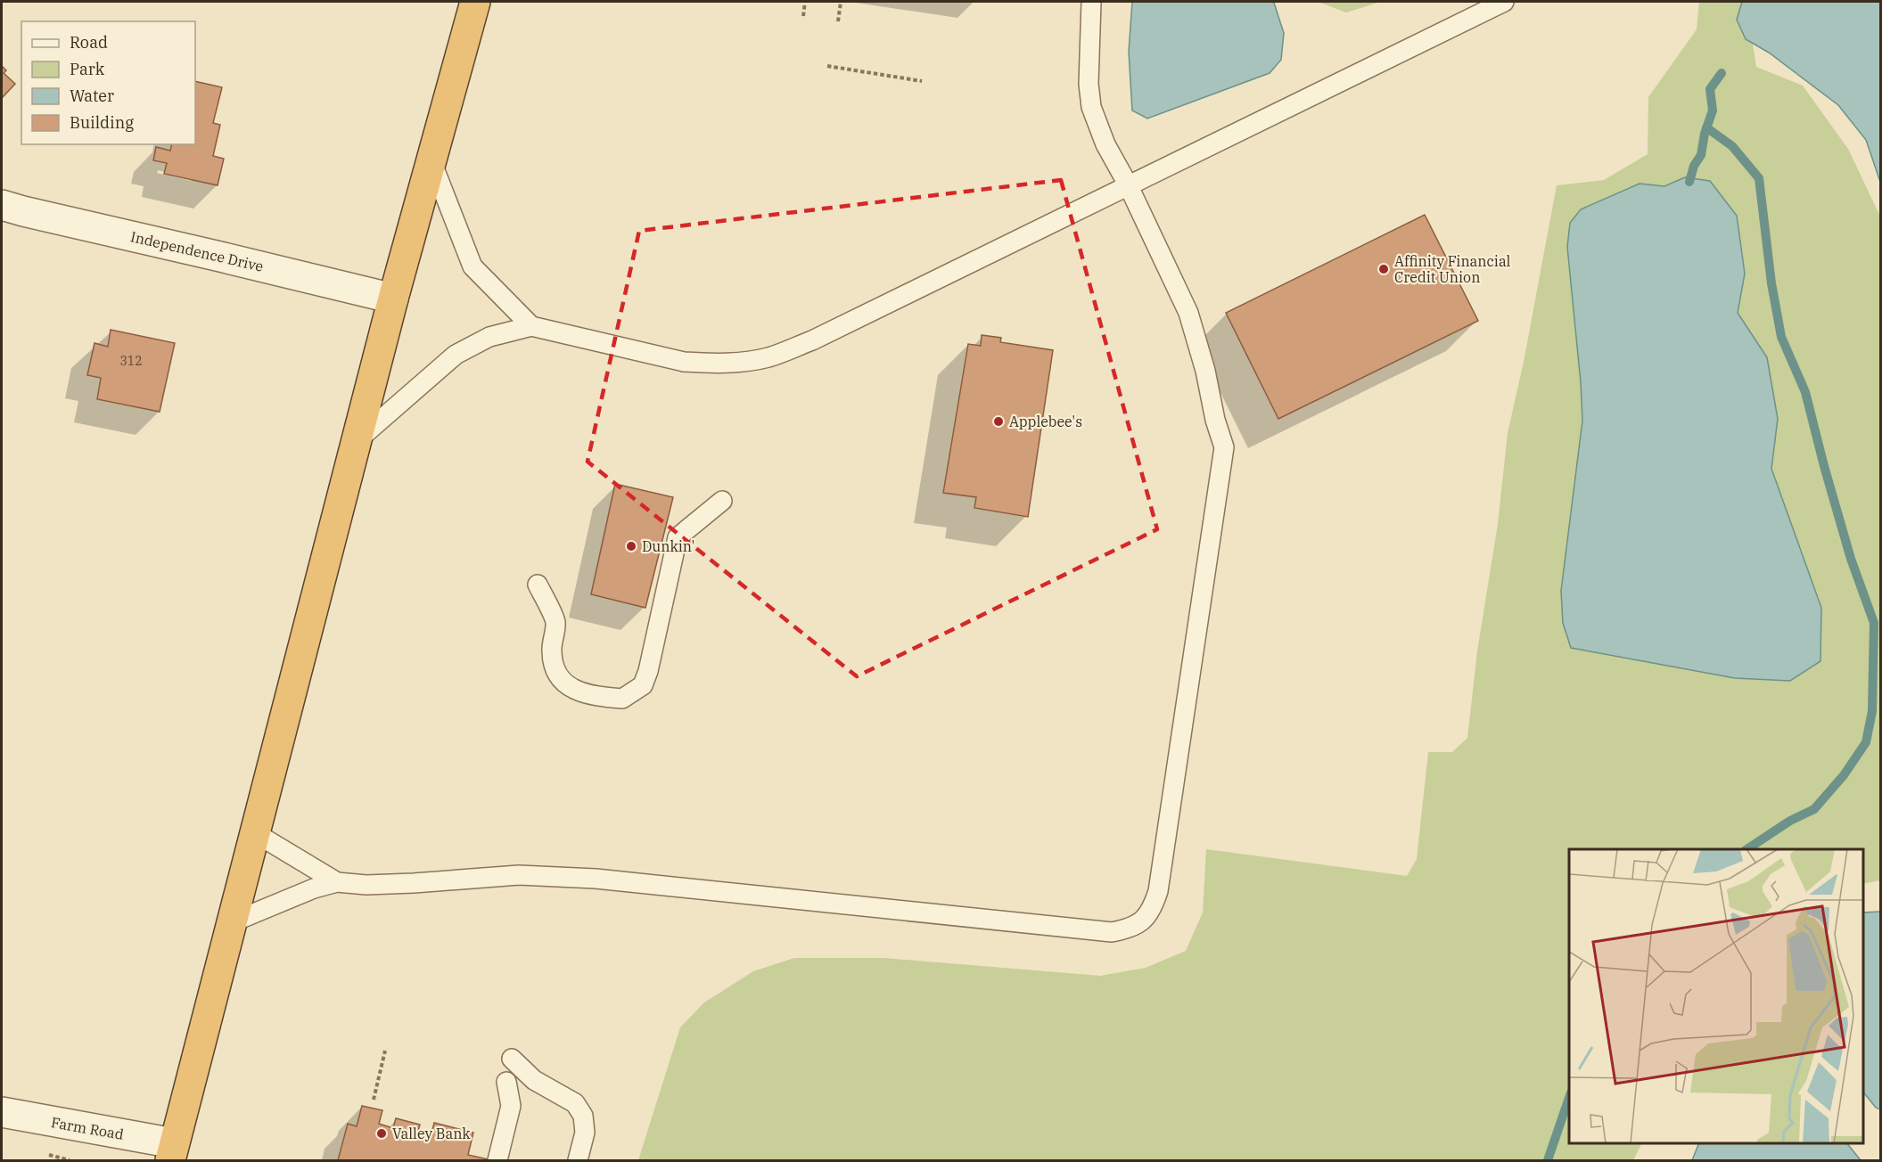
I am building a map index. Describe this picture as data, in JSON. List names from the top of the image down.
{
  "streets": {
    "street": ["Independence Drive", "Farm Road"]
  },
  "places": [
    "Affinity Financial Credit Union",
    "Applebee's",
    "Dunkin'",
    "Valley Bank"
  ],
  "house_numbers": ["312"],
  "legend": [
    "Road",
    "Park",
    "Water",
    "Building"
  ]
}
